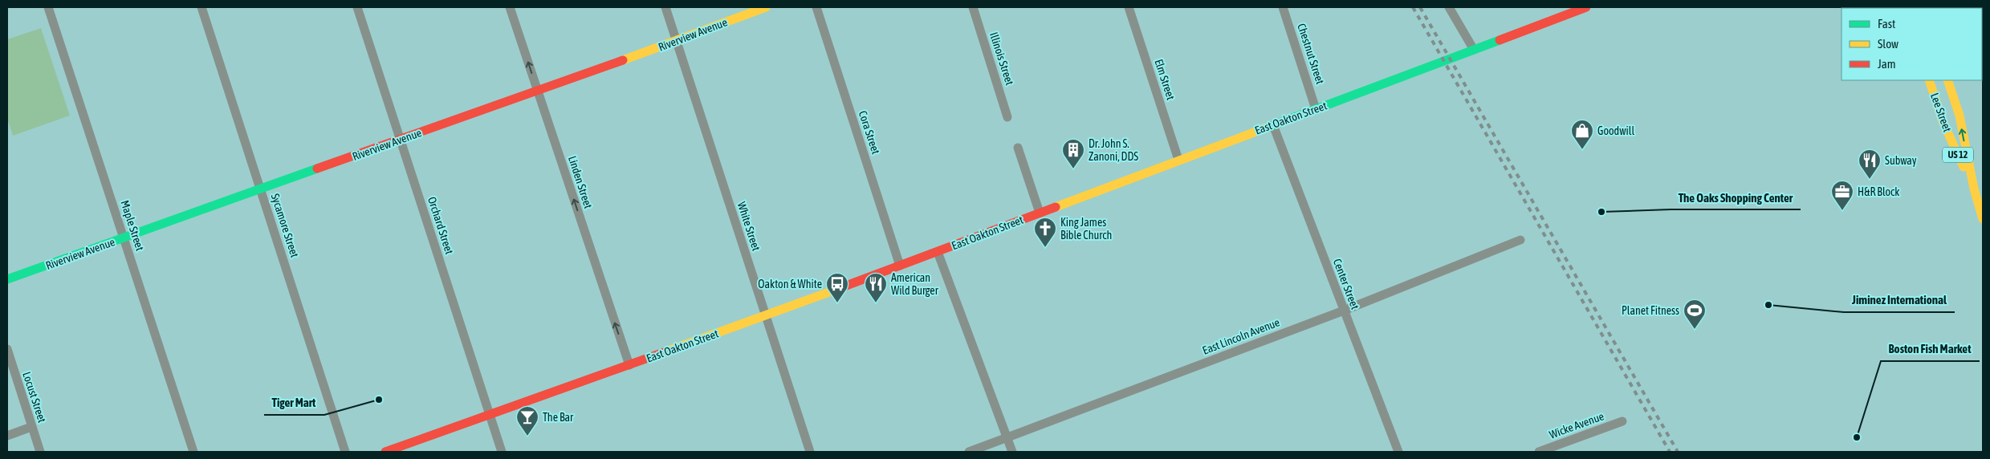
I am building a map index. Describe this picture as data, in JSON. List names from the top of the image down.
{
  "streets": {
    "main road": [
      "Riverview Avenue",
      "Lee Street",
      "East Oakton Street",
      "US 12"
    ],
    "street": [
      "Chestnut Street",
      "Illinois Street",
      "Elm Street",
      "Cora Street",
      "Linden Street",
      "Maple Street",
      "Sycamore Street",
      "Orchard Street",
      "White Street",
      "Center Street",
      "East Lincoln Avenue",
      "Locust Street",
      "Wicke Avenue"
    ]
  },
  "crossings": [
    ["Riverview Avenue", "Linden Street"],
    ["Riverview Avenue", "Maple Street"],
    ["Riverview Avenue", "Sycamore Street"],
    ["Riverview Avenue", "Orchard Street"],
    ["Riverview Avenue", "White Street"],
    ["Chestnut Street", "East Oakton Street"],
    ["Elm Street", "East Oakton Street"],
    ["East Oakton Street", "Cora Street"],
    ["East Oakton Street", "Linden Street"],
    ["East Oakton Street", "Orchard Street"],
    ["East Oakton Street", "White Street"],
    ["East Oakton Street", "Center Street"],
    ["Center Street", "East Lincoln Avenue"]
  ],
  "one_way": ["Linden Street"],
  "places": {
    "shop": ["Goodwill"],
    "building": ["Dr. John S. Zanoni, DDS"],
    "restaurant": ["Subway", "American Wild Burger"],
    "office": ["H&R Block"],
    "other": [
      "The Oaks Shopping Center",
      "Jiminez International",
      "Tiger Mart",
      "Boston Fish Market"
    ],
    "church": ["King James Bible Church"],
    "bus stop": ["Oakton & White"],
    "sports": ["Planet Fitness"],
    "bar": ["The Bar"]
  },
  "legend": ["Fast", "Slow", "Jam"]
}
